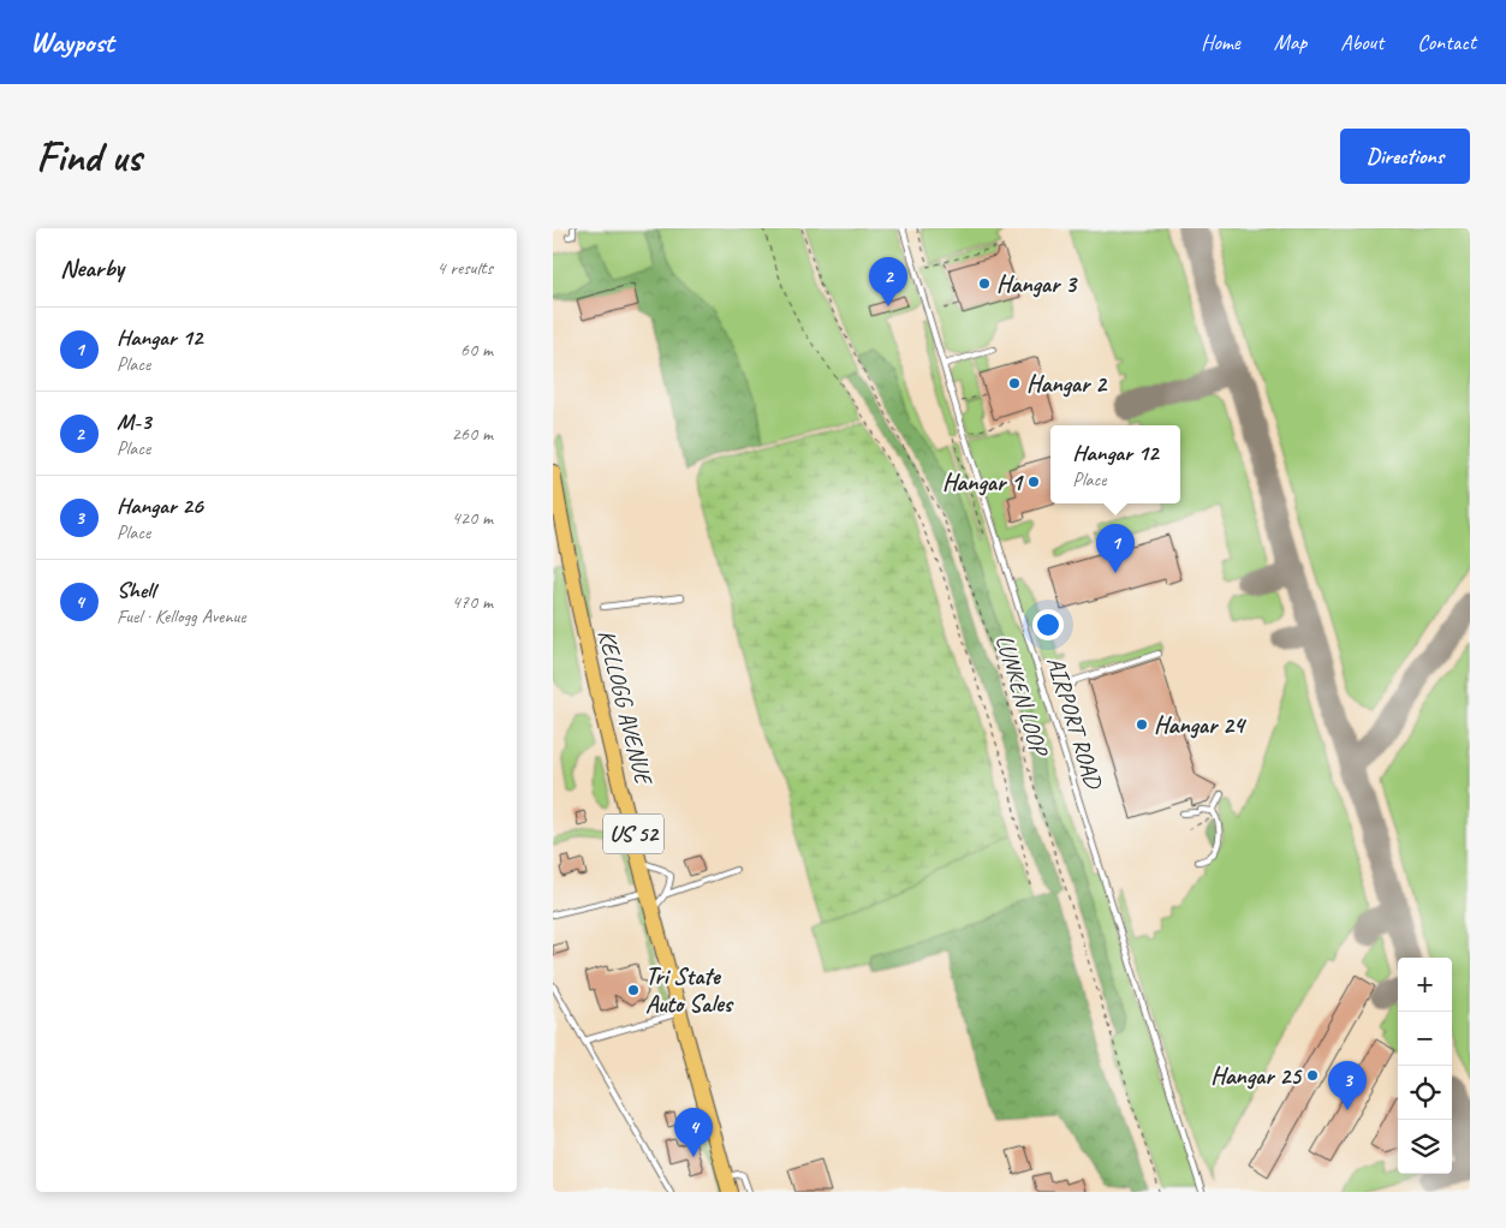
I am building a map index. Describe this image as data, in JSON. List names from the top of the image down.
{
  "streets": {
    "main road": ["KELLOGG AVENUE", "US 52"],
    "lane": ["AIRPORT ROAD"],
    "path": ["LUNKEN LOOP"]
  },
  "places": [
    "Hangar 3",
    "Hangar 2",
    "Hangar 1",
    "Hangar 24",
    "Tri State Auto Sales",
    "Hangar 25"
  ],
  "page": {
    "header": "Waypost",
    "nav": [
      "Home",
      "Map",
      "About",
      "Contact"
    ],
    "buttons": "Directions",
    "title": "Find us",
    "heading": ["Nearby", "4 results"],
    "pins": [
      "2",
      "1",
      "3",
      "4"
    ],
    "list": [
      {
        "mark": "1",
        "name": "Hangar 12",
        "note": "Place",
        "value": "60 m"
      },
      {
        "mark": "2",
        "name": "M-3",
        "note": "Place",
        "value": "260 m"
      },
      {
        "mark": "3",
        "name": "Hangar 26",
        "note": "Place",
        "value": "420 m"
      },
      {
        "mark": "4",
        "name": "Shell",
        "note": "Fuel · Kellogg Avenue",
        "value": "470 m"
      }
    ],
    "popup": ["Hangar 12", "Place"],
    "map_buttons": ["+", "−"]
  }
}
